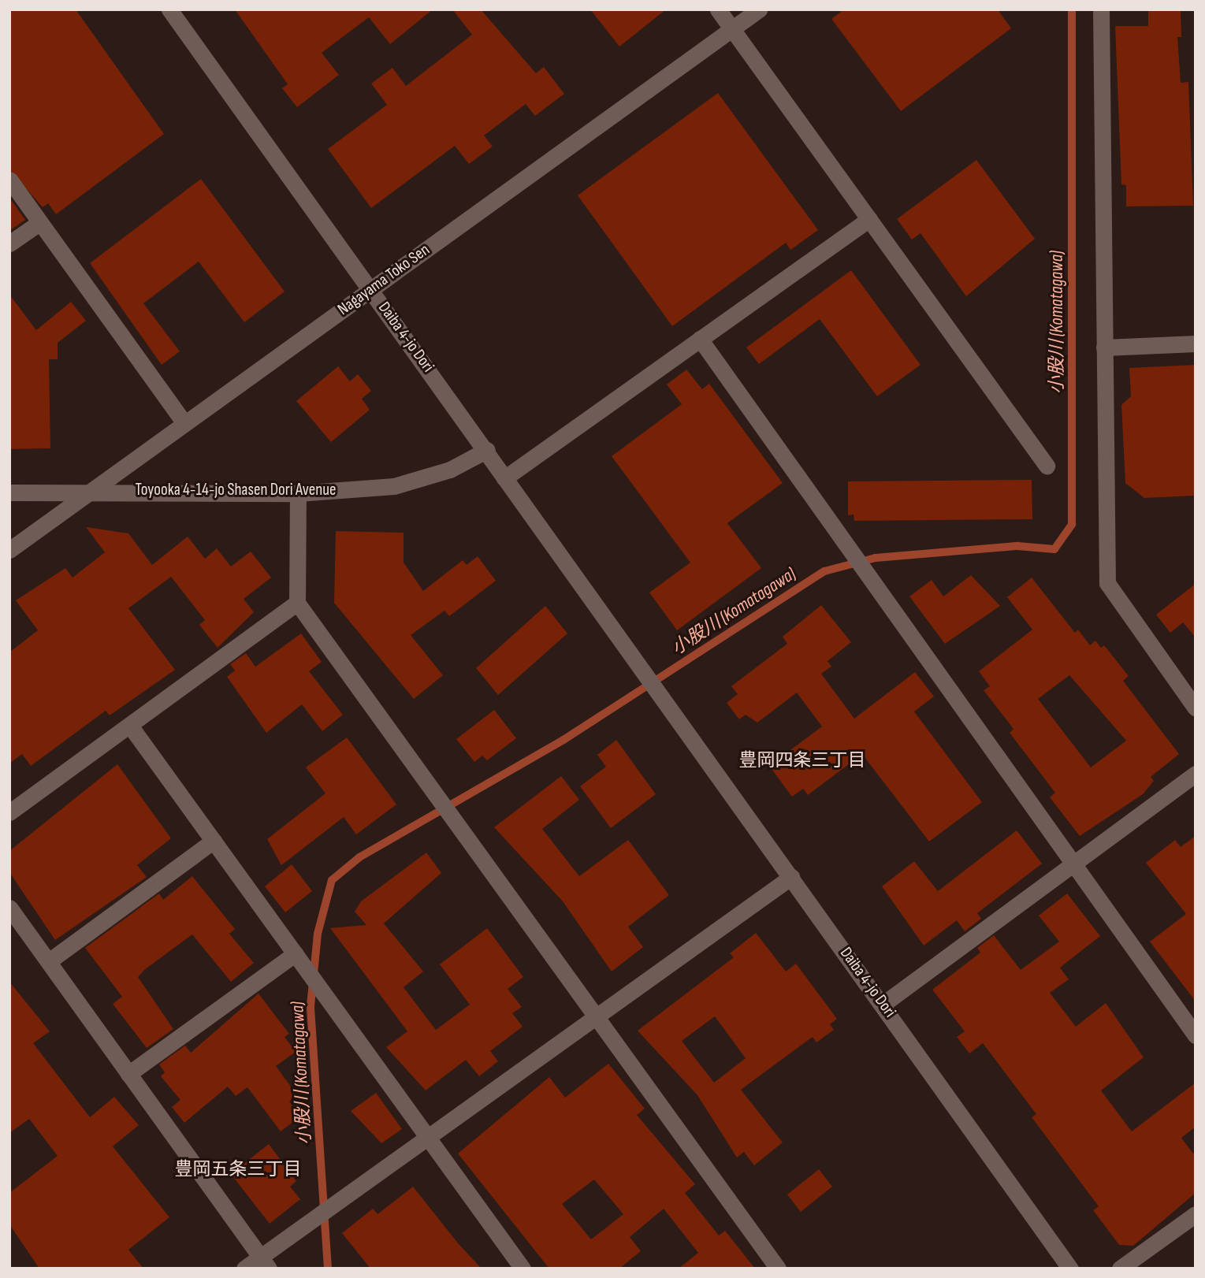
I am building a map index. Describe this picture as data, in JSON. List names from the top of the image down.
{
  "streets": {
    "street": ["Nagayama Toko Sen", "Daiba 4-jo Dori", "Toyooka 4-14-jo Shasen Dori Avenue"]
  },
  "crossings": [
    ["Nagayama Toko Sen", "Daiba 4-jo Dori"],
    ["Nagayama Toko Sen", "Toyooka 4-14-jo Shasen Dori Avenue"],
    ["Daiba 4-jo Dori", "Toyooka 4-14-jo Shasen Dori Avenue"]
  ],
  "districts": ["豊岡四条三丁目", "豊岡五条三丁目"],
  "water": ["小股川 (Komatagawa)"]
}
